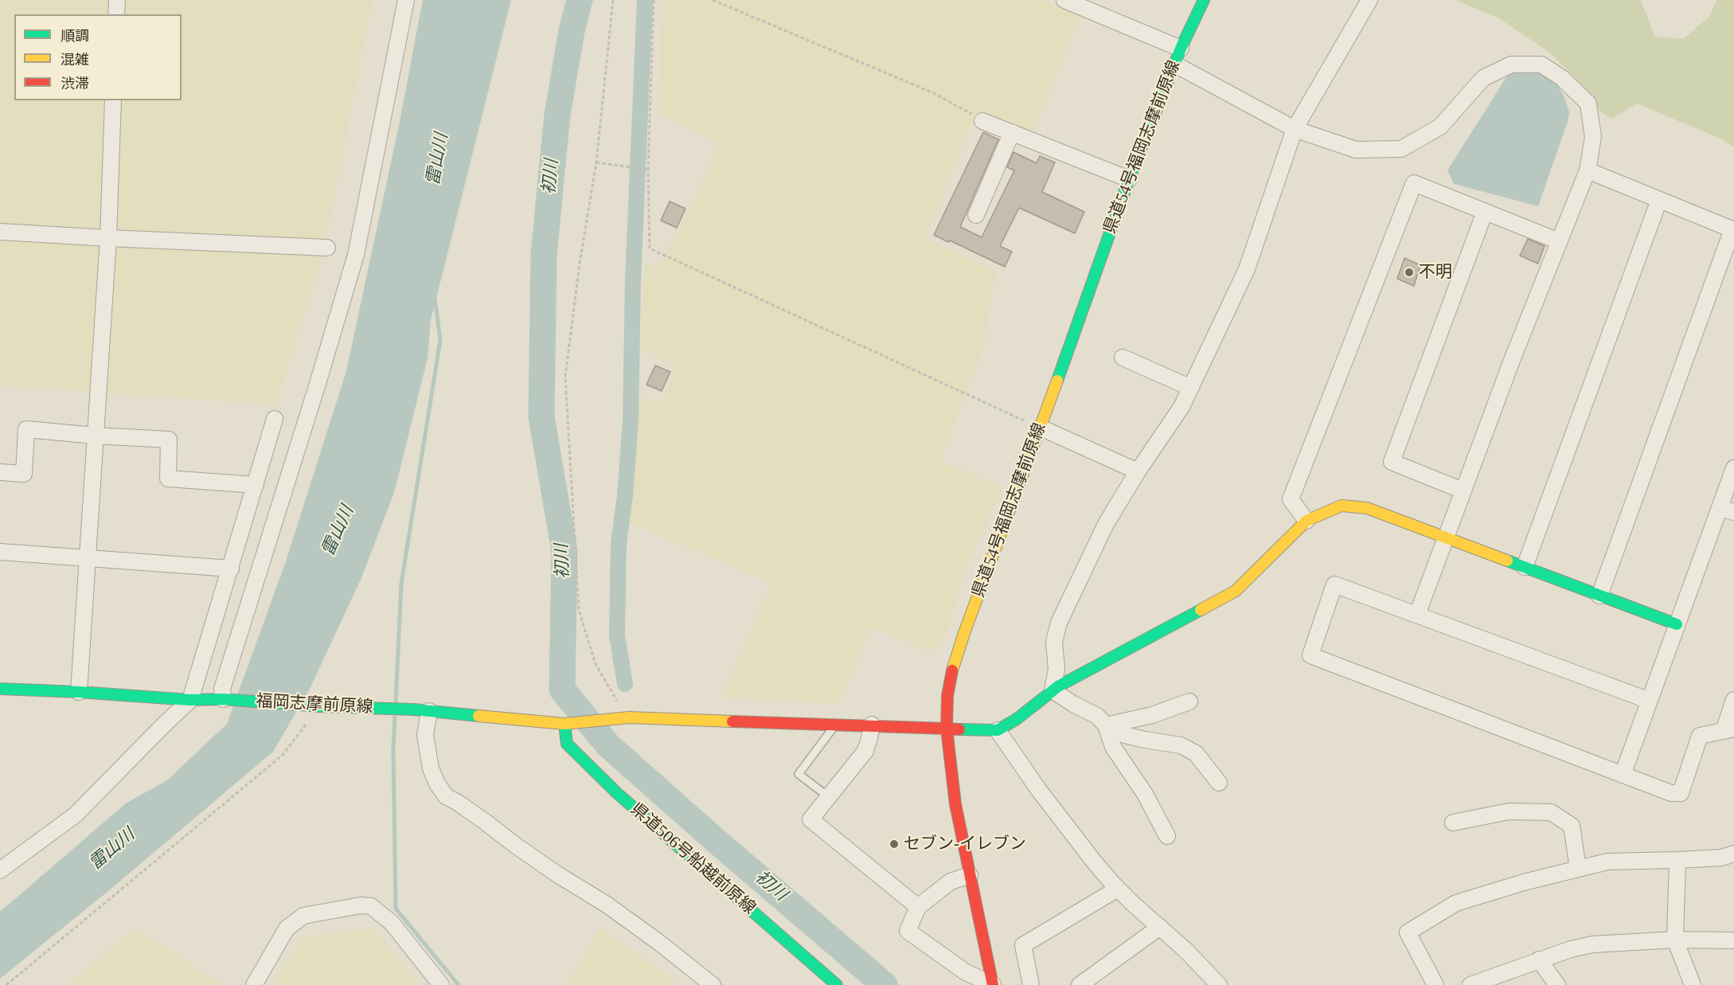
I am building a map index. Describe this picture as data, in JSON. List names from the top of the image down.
{
  "streets": {
    "main road": ["県道54号福岡志摩前原線", "福岡志摩前原線", "県道506号船越前原線"]
  },
  "crossings": [
    ["福岡志摩前原線", "県道506号船越前原線"]
  ],
  "water": ["雷山川", "初川"],
  "places": ["不明", "セブン-イレブン"],
  "legend": ["順調", "混雑", "渋滞"]
}
